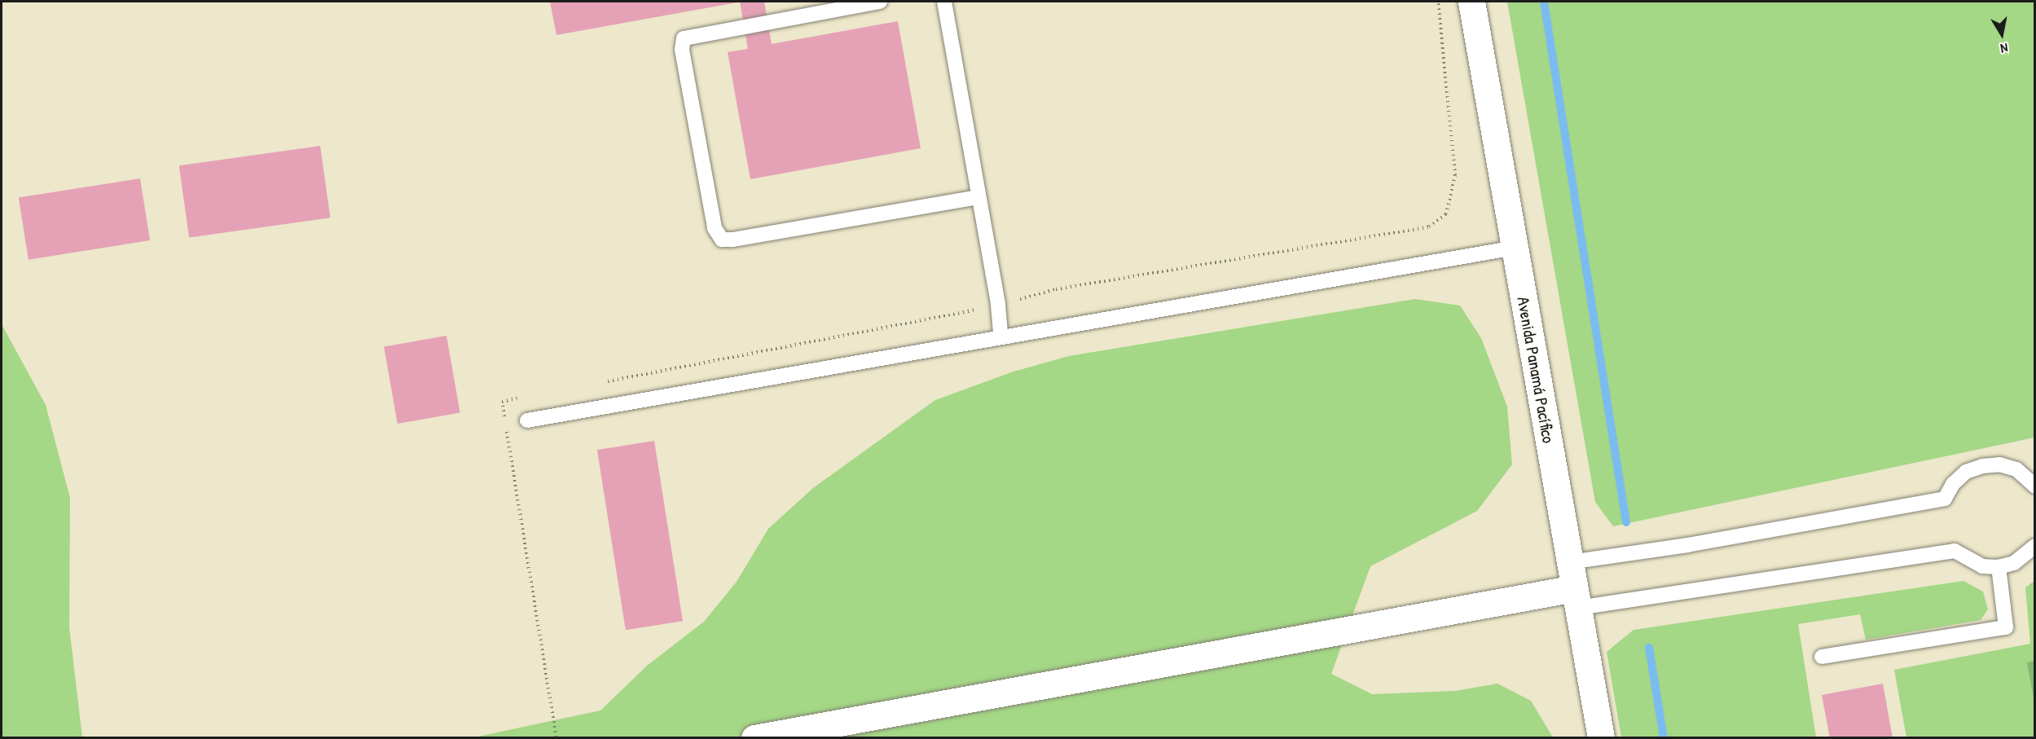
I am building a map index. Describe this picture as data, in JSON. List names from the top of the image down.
{
  "streets": {
    "street": ["Avenida Panamá Pacífico"]
  },
  "north": "bottom"
}
